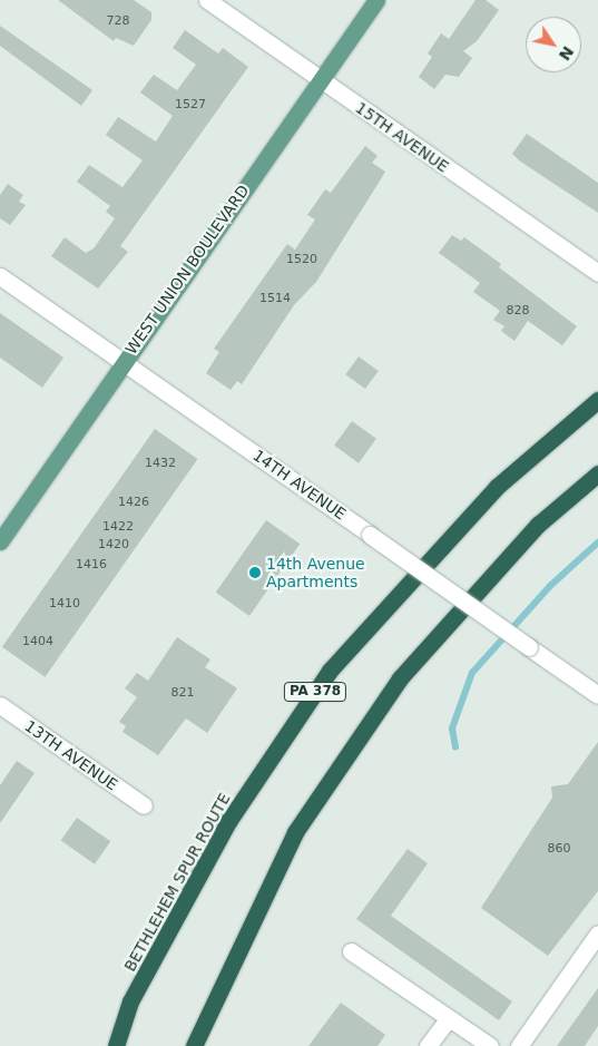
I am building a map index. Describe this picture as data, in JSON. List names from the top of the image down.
{
  "streets": {
    "highway": ["PA 378", "BETHLEHEM SPUR ROUTE"],
    "main road": ["WEST UNION BOULEVARD"],
    "street": ["15TH AVENUE", "14TH AVENUE", "13TH AVENUE"]
  },
  "crossings": [
    ["15TH AVENUE", "WEST UNION BOULEVARD"],
    ["WEST UNION BOULEVARD", "14TH AVENUE"]
  ],
  "places": ["14th Avenue Apartments"],
  "house_numbers": [
    "728",
    "1527",
    "1520",
    "1514",
    "828",
    "1432",
    "1426",
    "1422",
    "1420",
    "1416",
    "1410",
    "1404",
    "821",
    "860"
  ],
  "north": "bottom right"
}
